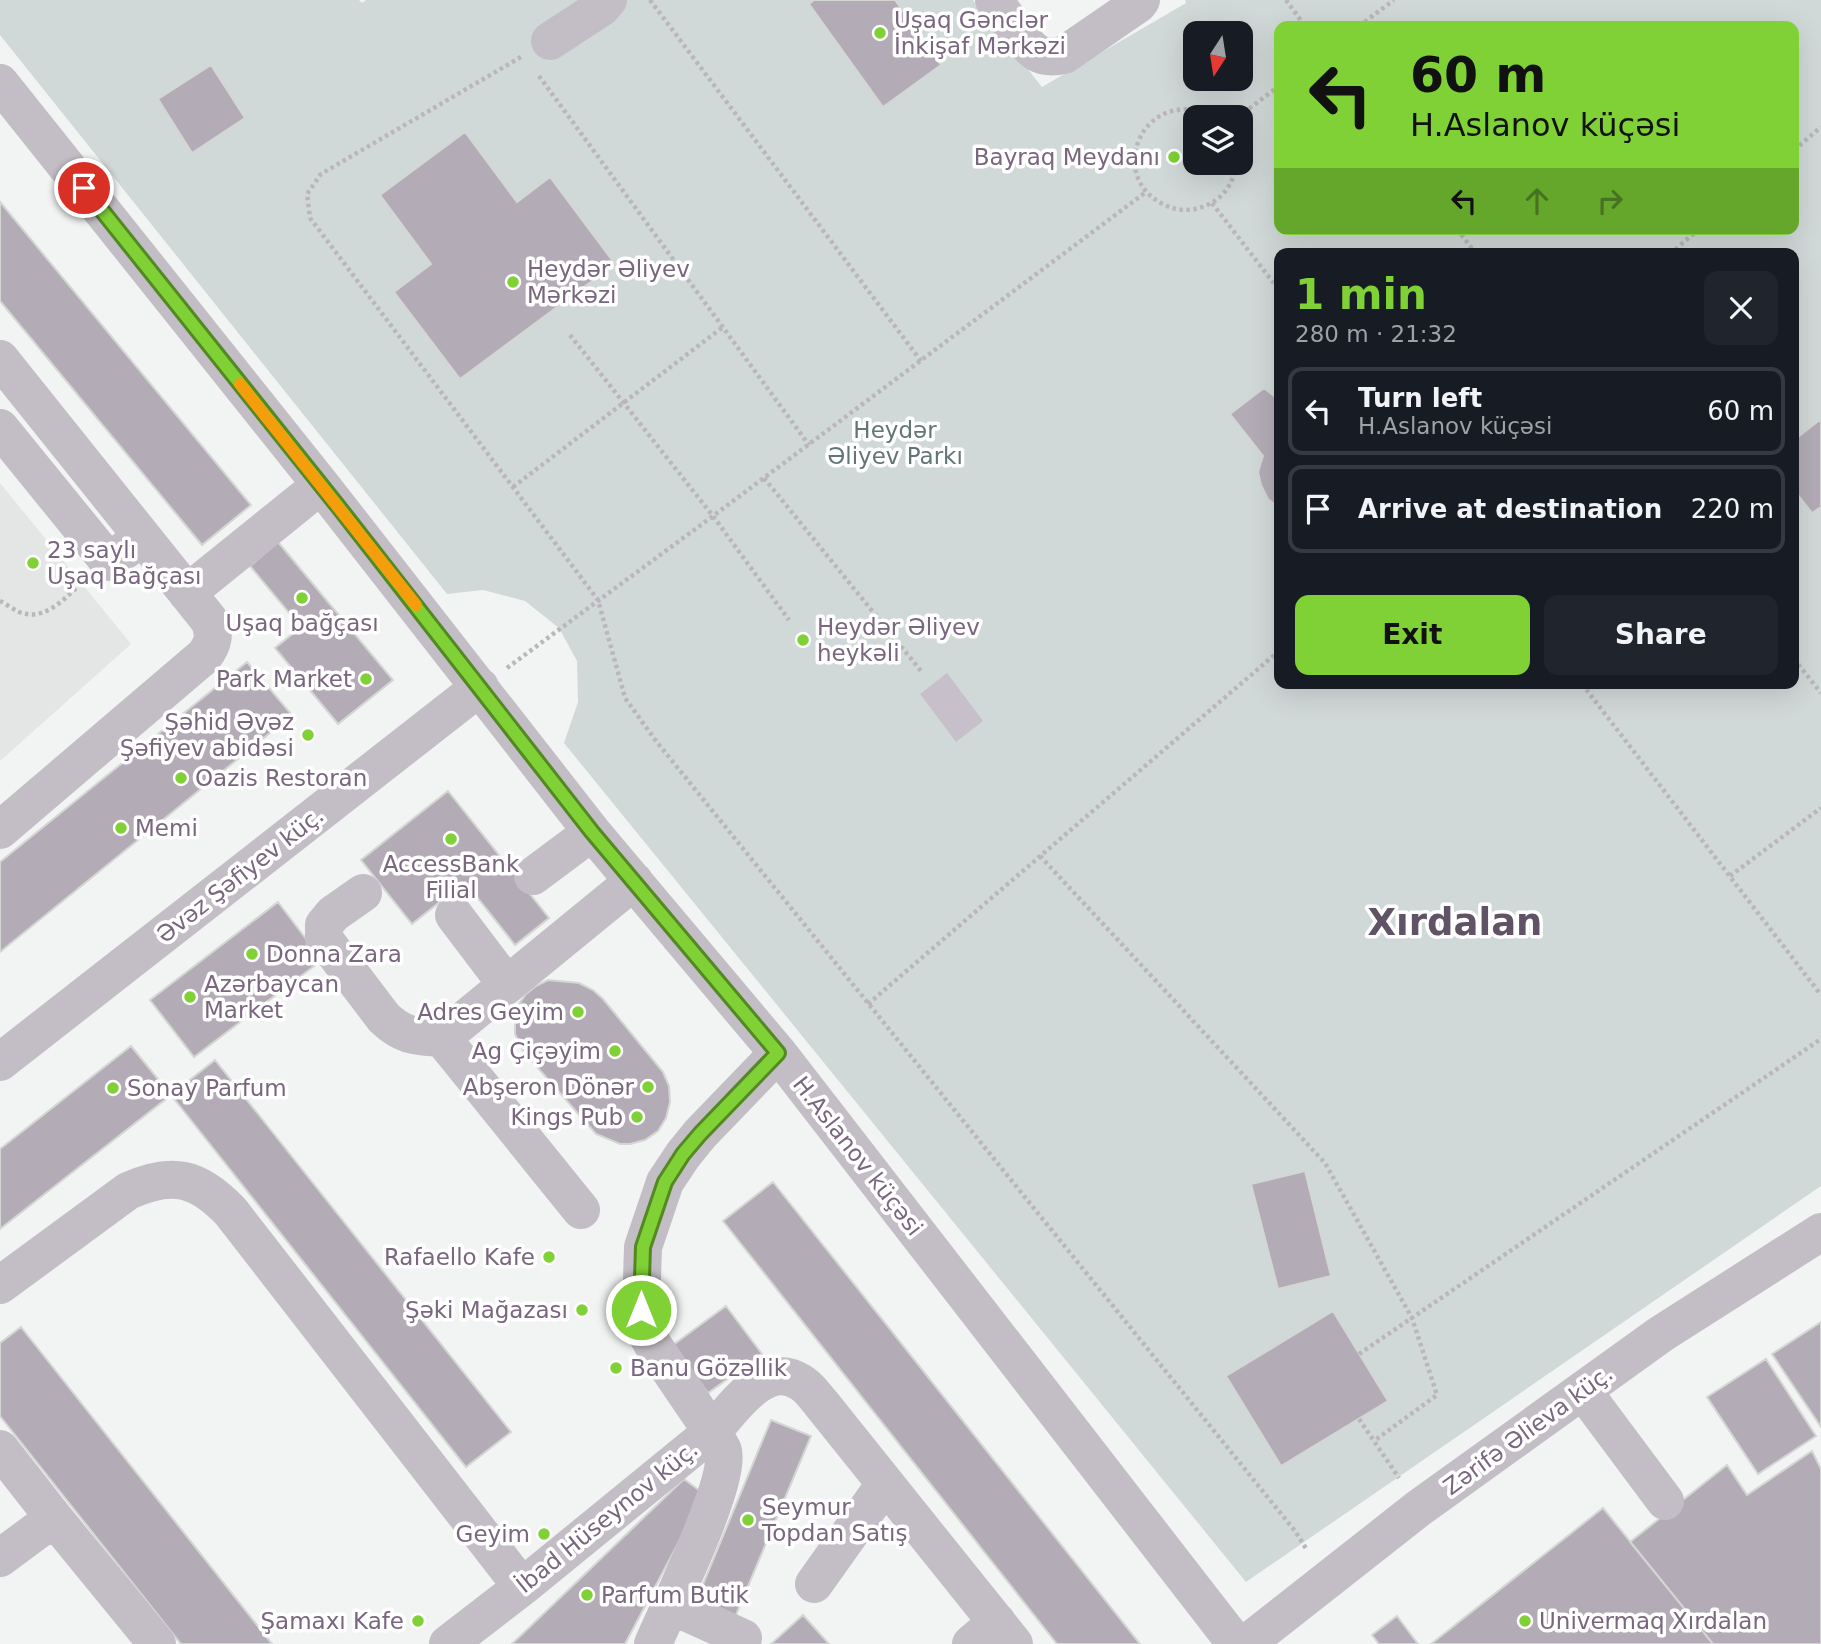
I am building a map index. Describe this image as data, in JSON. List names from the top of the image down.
{
  "streets": {
    "street": [
      "Əvəz Şəfiyev küç.",
      "H.Aslanov küçəsi",
      "Zərifə Əlieva küç.",
      "İbad Hüseynov küç."
    ]
  },
  "crossings": [
    ["Əvəz Şəfiyev küç.", "H.Aslanov küçəsi"],
    ["H.Aslanov küçəsi", "İbad Hüseynov küç."]
  ],
  "districts": ["Xırdalan"],
  "parks": ["Heydər Əliyev Parkı"],
  "places": [
    "Uşaq Gənclər İnkişaf Mərkəzi",
    "Bayraq Meydanı",
    "Heydər Əliyev Mərkəzi",
    "23 saylı Uşaq Bağçası",
    "Uşaq bağçası",
    "Heydər Əliyev heykəli",
    "Park Market",
    "Şəhid Əvəz Şəfiyev abidəsi",
    "Oazis Restoran",
    "Memi",
    "AccessBank Filial",
    "Donna Zara",
    "Azərbaycan Market",
    "Adres Geyim",
    "Ag Çiçəyim",
    "Abşeron Dönər",
    "Sonay Parfum",
    "Kings Pub",
    "Rafaello Kafe",
    "Şəki Mağazası",
    "Banu Gözəllik",
    "Seymur Topdan Satış",
    "Geyim",
    "Parfum Butik",
    "Şamaxı Kafe",
    "Univermaq Xırdalan"
  ],
  "north": "bottom",
  "page": {
    "turn": ["60 m", "H.Aslanov küçəsi"],
    "heading": ["1 min", "280 m · 21:32"],
    "list": [
      {
        "name": "Turn left",
        "note": "H.Aslanov küçəsi",
        "value": "60 m"
      },
      {
        "name": "Arrive at destination",
        "value": "220 m"
      }
    ],
    "buttons": ["Exit", "Share"]
  }
}
